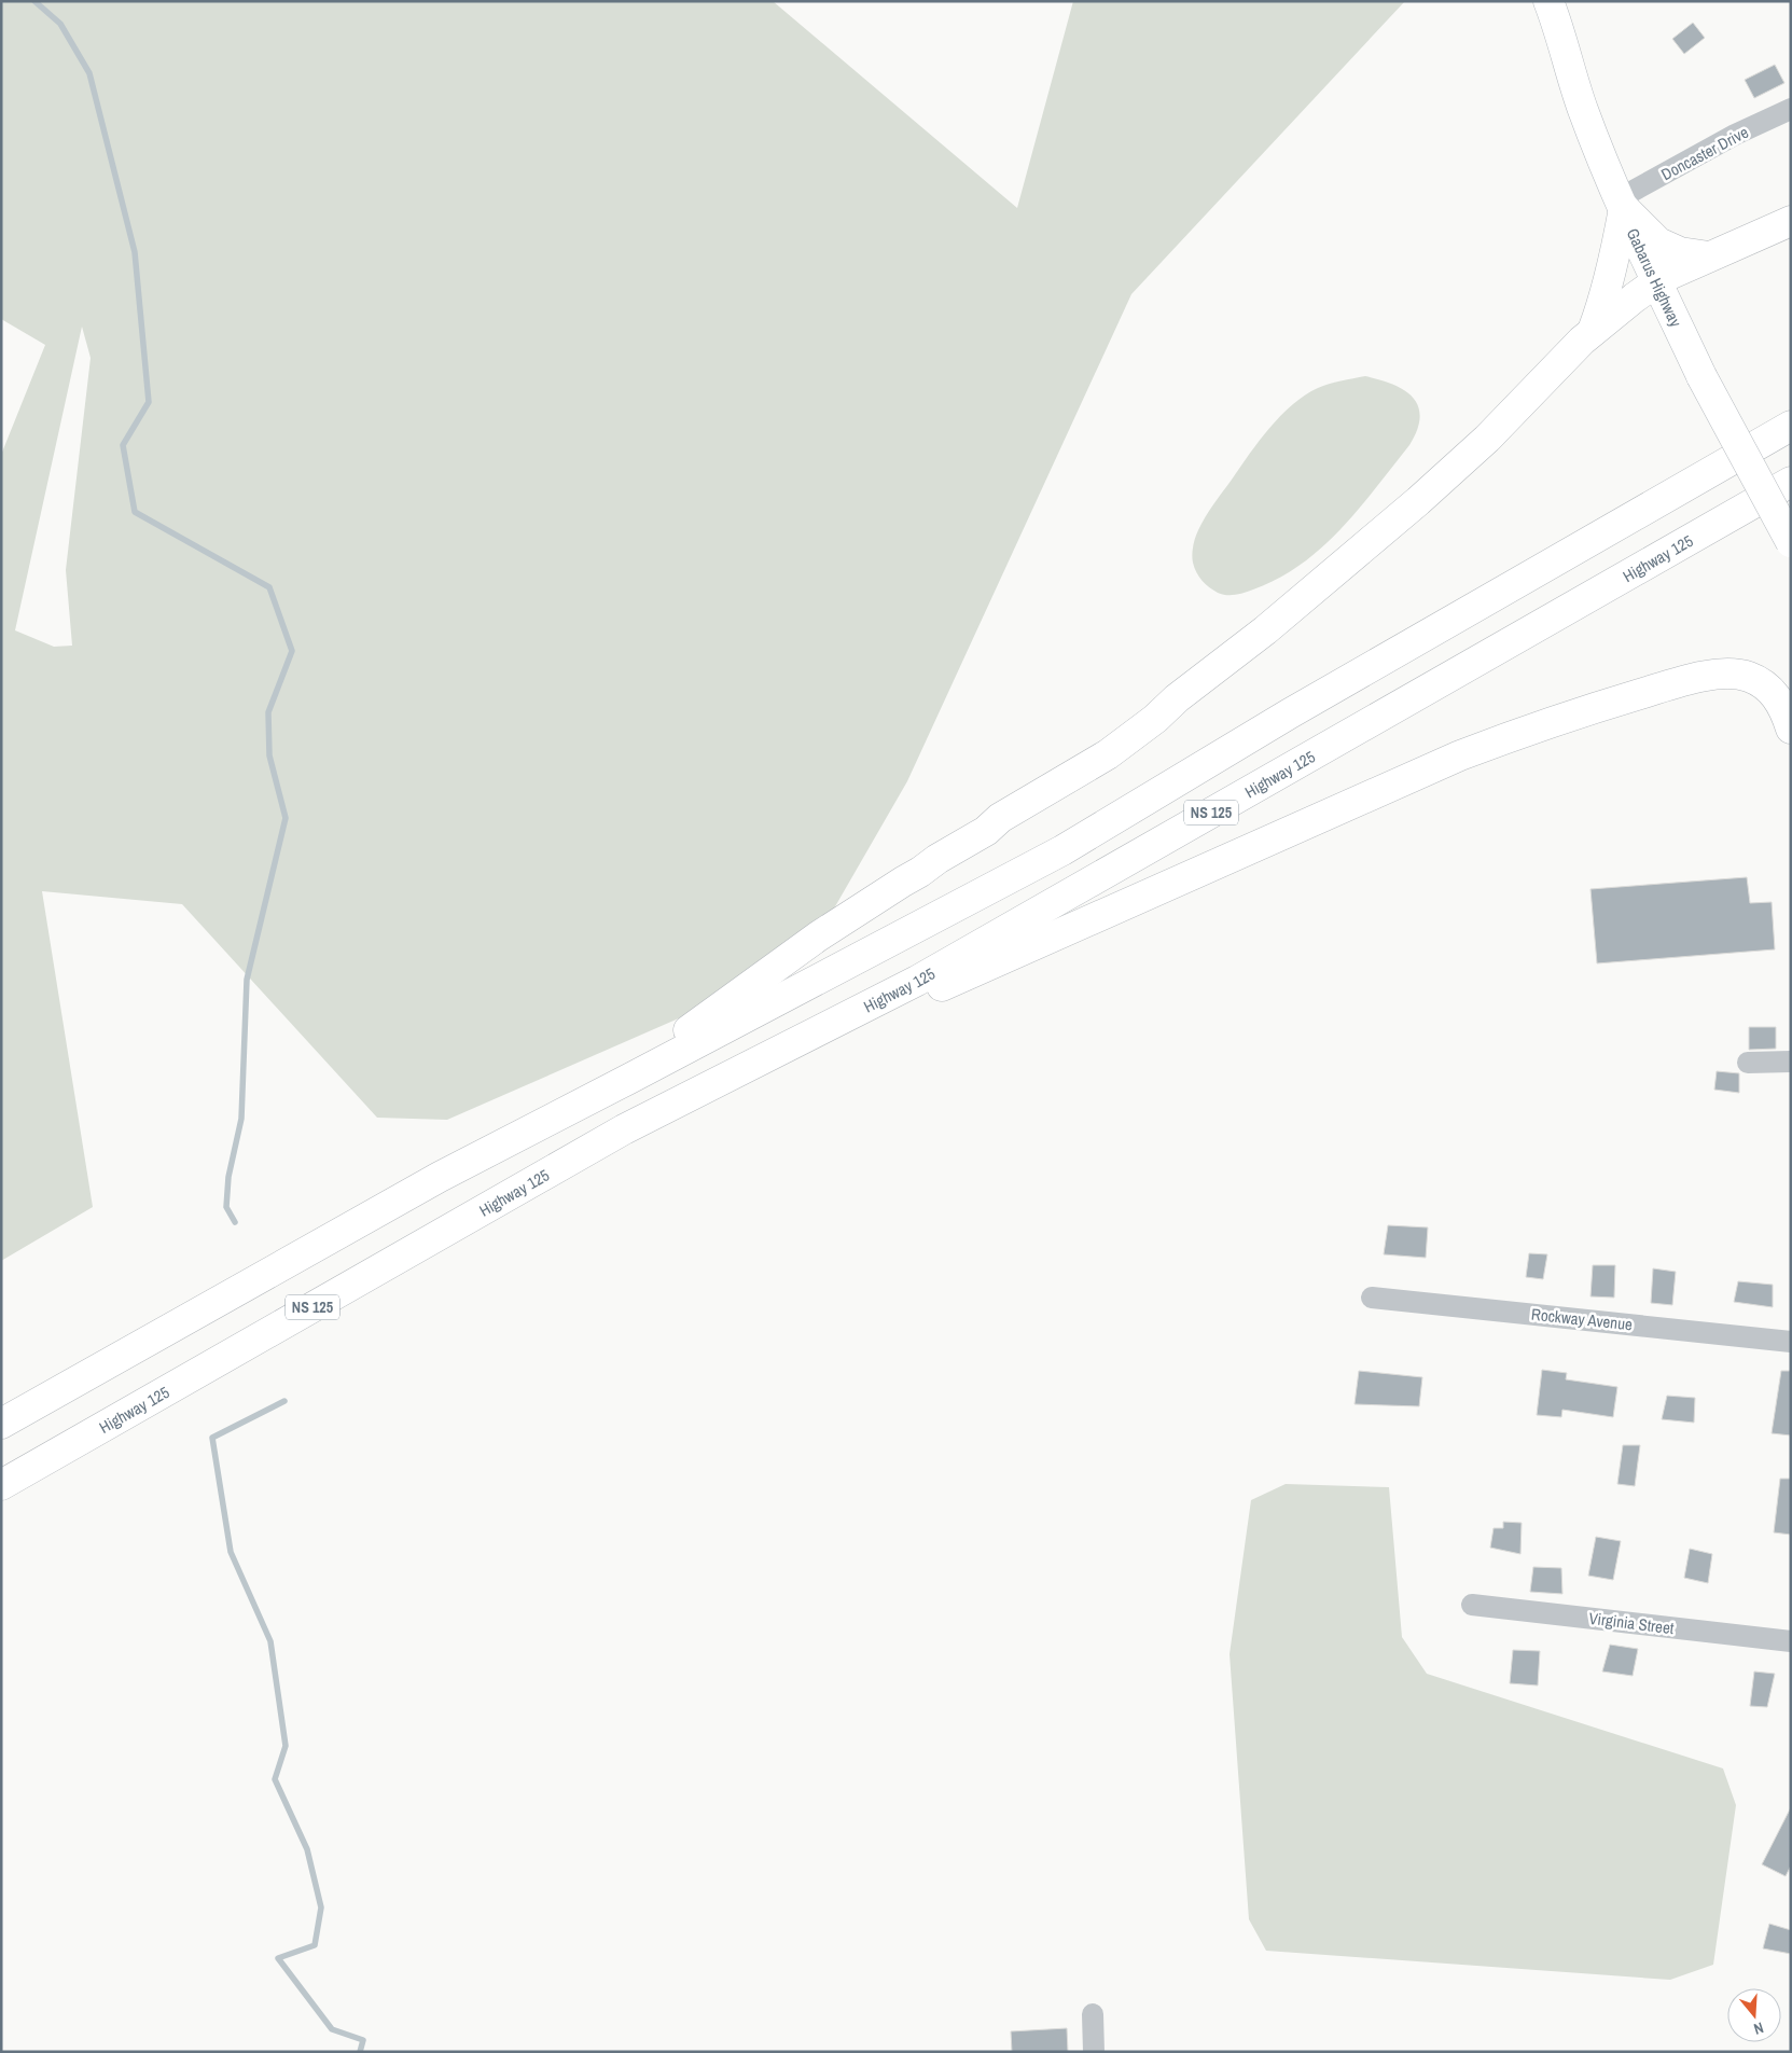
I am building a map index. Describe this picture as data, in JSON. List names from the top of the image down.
{
  "streets": {
    "main road": ["Gabarus Highway", "Highway 125", "NS 125"],
    "street": ["Doncaster Drive", "Rockway Avenue", "Virginia Street"]
  },
  "crossings": [
    ["Doncaster Drive", "Gabarus Highway"]
  ],
  "north": "bottom"
}
